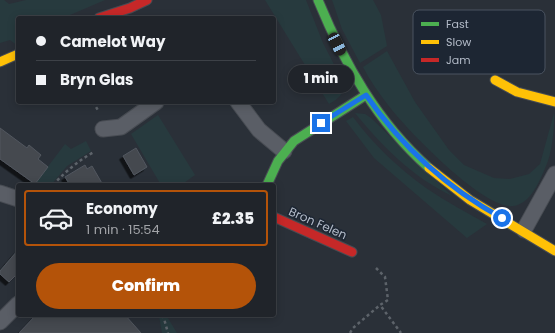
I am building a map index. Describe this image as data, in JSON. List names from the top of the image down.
{
  "streets": {
    "street": ["Bron Felen"]
  },
  "legend": ["Fast", "Slow", "Jam"],
  "page": {
    "banner": ["Camelot Way", "Bryn Glas"],
    "bubble": "1 min",
    "list": [
      {
        "name": "Economy",
        "note": "1 min · 15:54",
        "value": "£2.35"
      }
    ],
    "buttons": "Confirm"
  }
}
